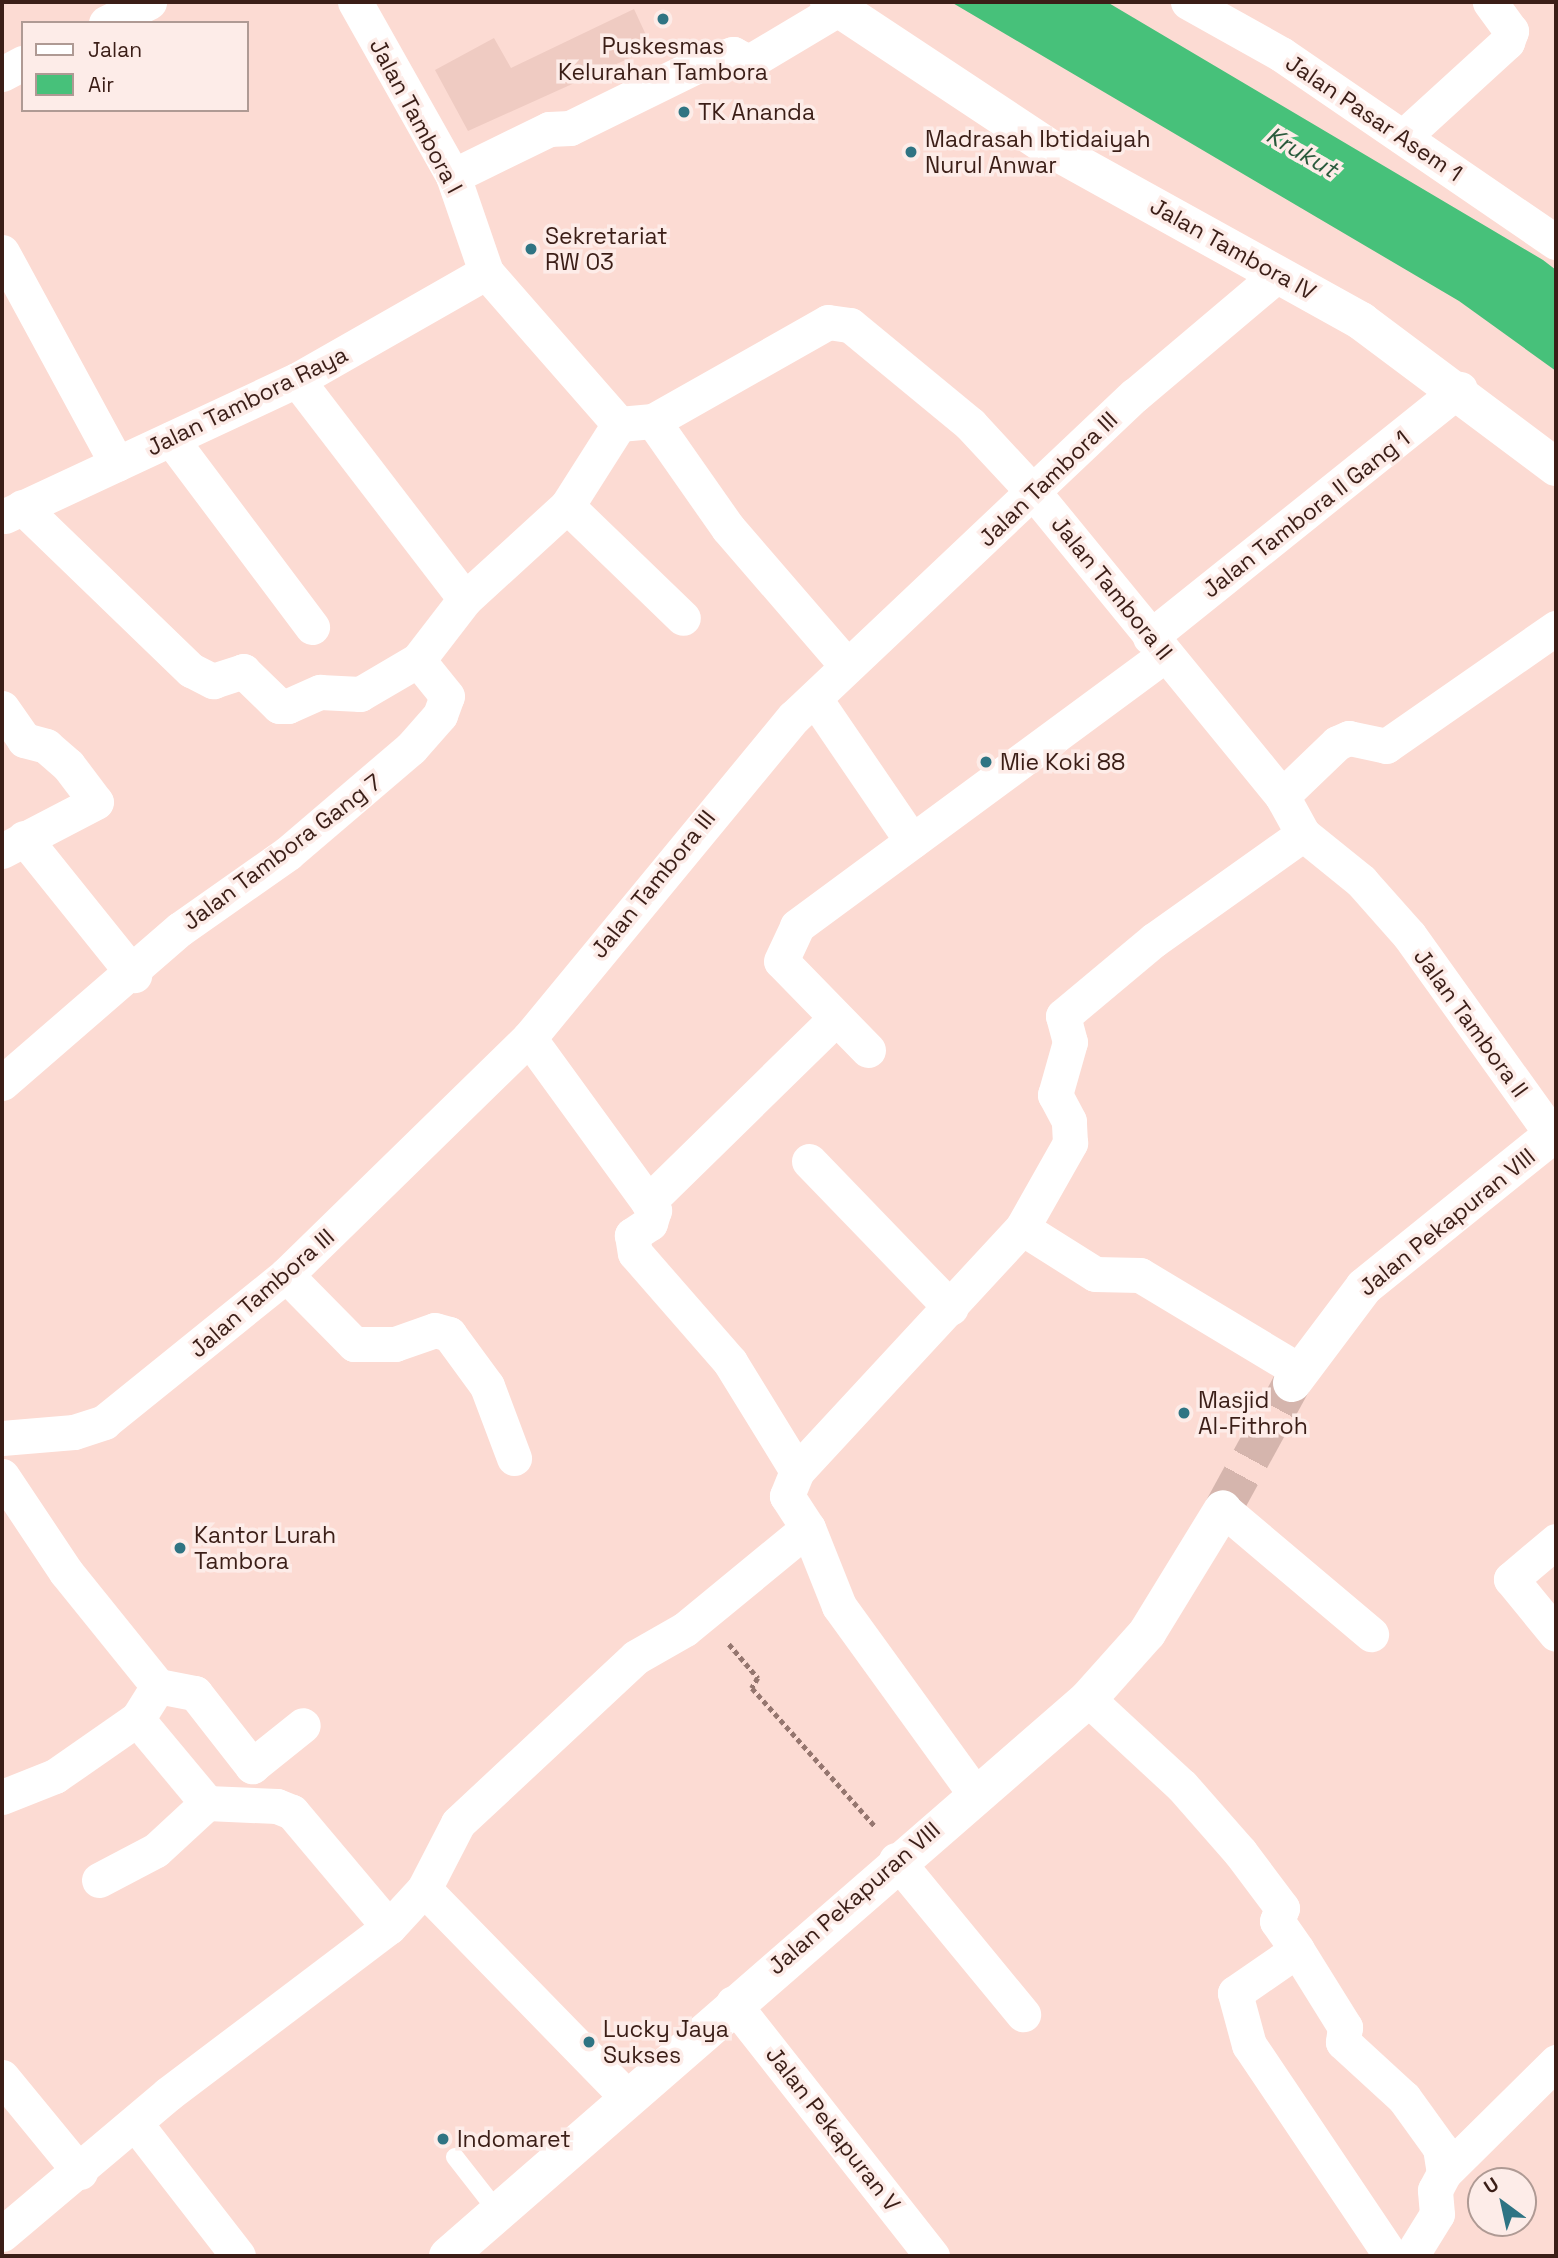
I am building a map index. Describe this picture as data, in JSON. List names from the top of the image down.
{
  "streets": {
    "street": [
      "Jalan Tambora I",
      "Jalan Pasar Asem 1",
      "Jalan Tambora IV",
      "Jalan Tambora Raya",
      "Jalan Tambora III",
      "Jalan Tambora II Gang 1",
      "Jalan Tambora II",
      "Jalan Tambora Gang 7",
      "Jalan Pekapuran VIII",
      "Jalan Pekapuran V"
    ]
  },
  "crossings": [
    ["Jalan Tambora I", "Jalan Tambora Raya"],
    ["Jalan Tambora IV", "Jalan Tambora III"],
    ["Jalan Tambora IV", "Jalan Tambora II Gang 1"],
    ["Jalan Tambora III", "Jalan Tambora II"],
    ["Jalan Tambora II Gang 1", "Jalan Tambora II"],
    ["Jalan Tambora II", "Jalan Pekapuran VIII"],
    ["Jalan Pekapuran VIII", "Jalan Pekapuran V"]
  ],
  "water": ["Krukut"],
  "places": [
    "Puskesmas Kelurahan Tambora",
    "TK Ananda",
    "Madrasah Ibtidaiyah Nurul Anwar",
    "Sekretariat RW 03",
    "Mie Koki 88",
    "Masjid Al-Fithroh",
    "Kantor Lurah Tambora",
    "Lucky Jaya Sukses",
    "Indomaret"
  ],
  "legend": ["Jalan", "Air"],
  "north": "top left"
}
